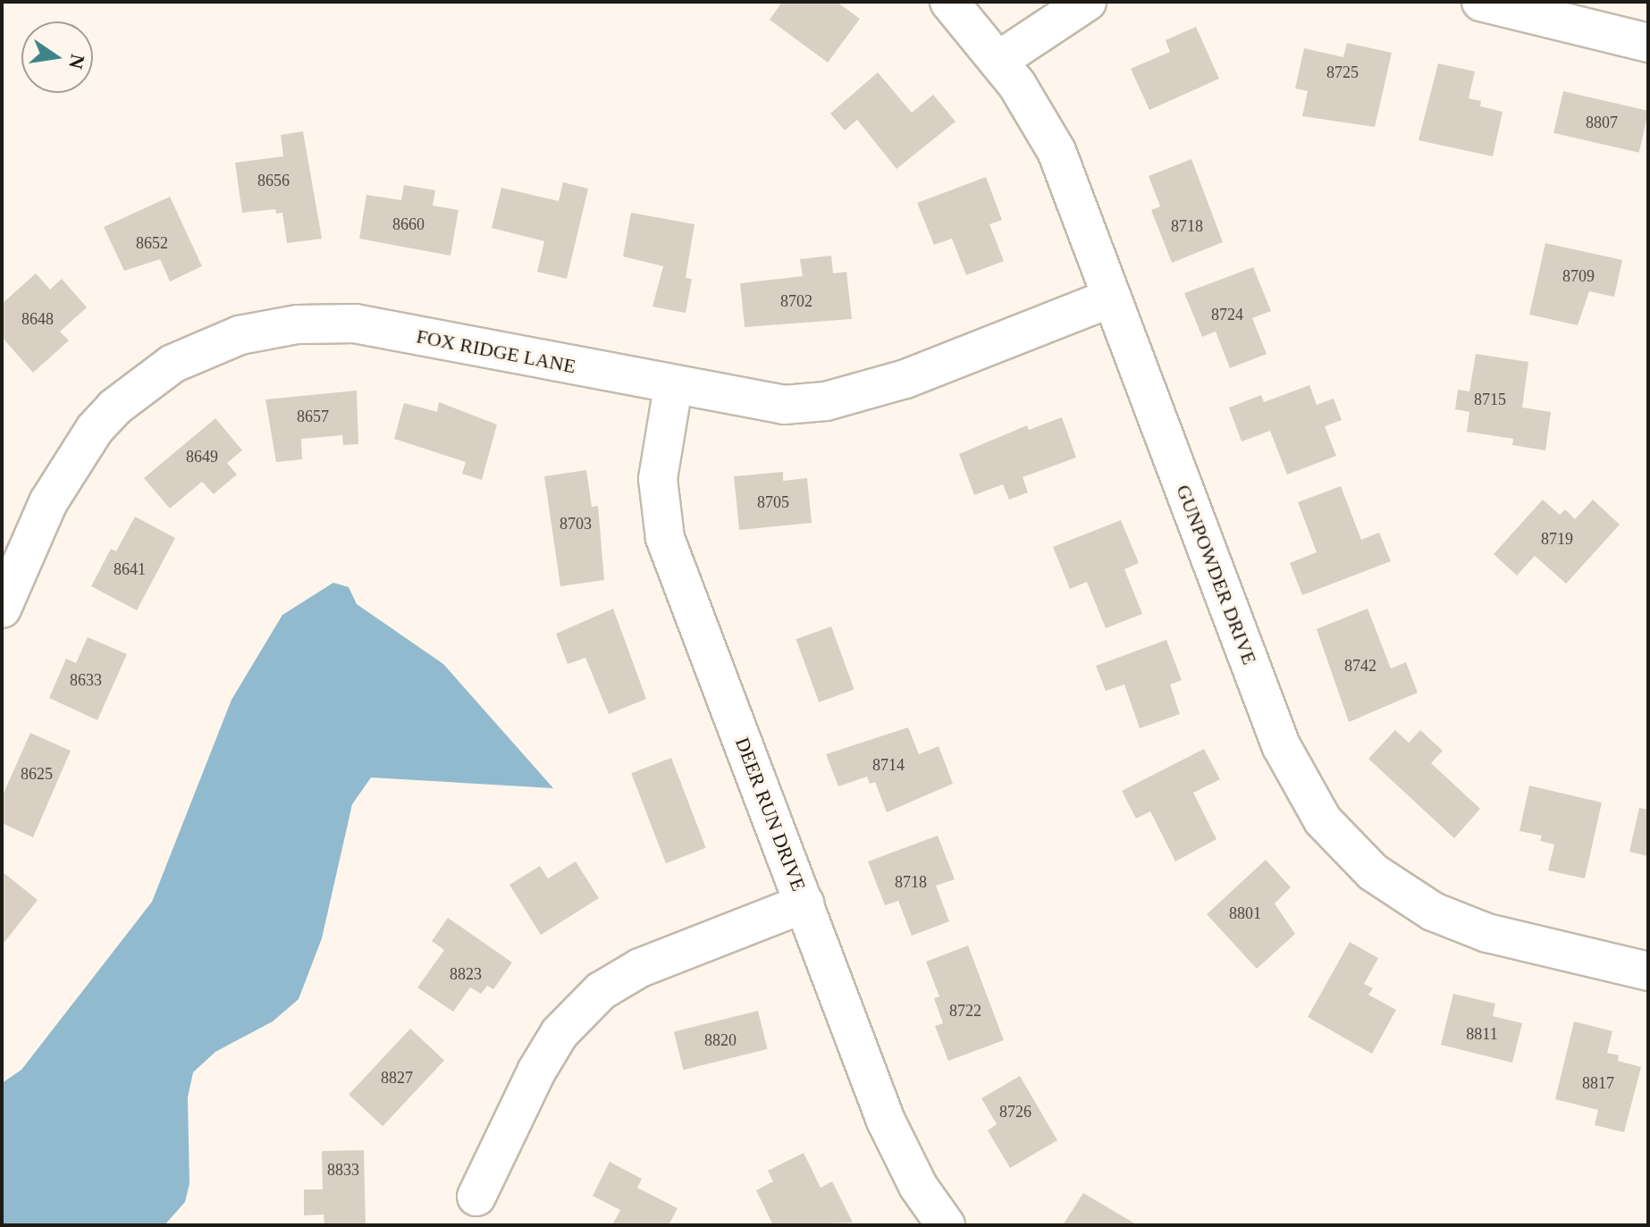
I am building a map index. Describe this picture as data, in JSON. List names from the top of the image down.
{
  "streets": {
    "street": ["FOX RIDGE LANE", "GUNPOWDER DRIVE", "DEER RUN DRIVE"]
  },
  "crossings": [
    ["FOX RIDGE LANE", "GUNPOWDER DRIVE"],
    ["FOX RIDGE LANE", "DEER RUN DRIVE"]
  ],
  "house_numbers": [
    "8725",
    "8807",
    "8656",
    "8660",
    "8718",
    "8652",
    "8709",
    "8702",
    "8724",
    "8648",
    "8715",
    "8657",
    "8649",
    "8705",
    "8703",
    "8719",
    "8641",
    "8742",
    "8633",
    "8714",
    "8625",
    "8718",
    "8801",
    "8823",
    "8722",
    "8811",
    "8820",
    "8827",
    "8817",
    "8726",
    "8833"
  ],
  "north": "right"
}
